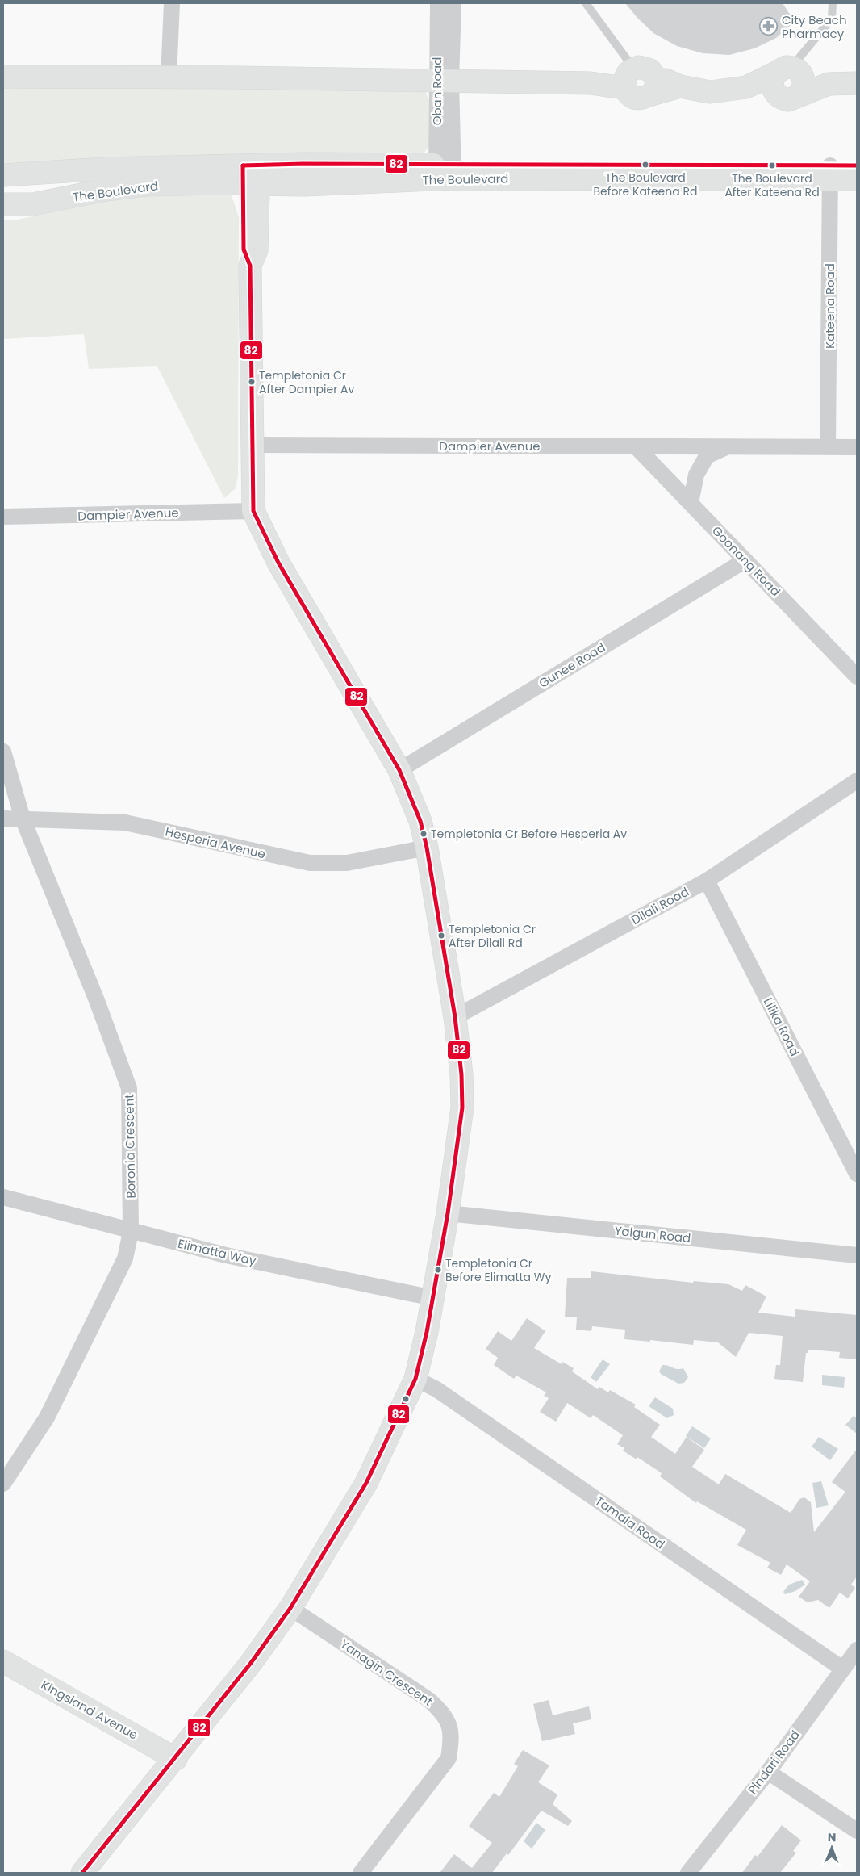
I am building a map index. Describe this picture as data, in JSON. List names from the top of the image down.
{
  "streets": {
    "street": [
      "Oban Road",
      "The Boulevard",
      "Kateena Road",
      "Dampier Avenue",
      "Goonang Road",
      "Gunee Road",
      "Hesperia Avenue",
      "Dilali Road",
      "Lilika Road",
      "Boronia Crescent",
      "Yalgun Road",
      "Elimatta Way",
      "Tamala Road",
      "Yanagin Crescent",
      "Kingsland Avenue",
      "Pindari Road"
    ]
  },
  "crossings": [
    ["Oban Road", "The Boulevard"],
    ["The Boulevard", "Kateena Road"],
    ["Kateena Road", "Dampier Avenue"],
    ["Dampier Avenue", "Goonang Road"],
    ["Goonang Road", "Gunee Road"],
    ["Hesperia Avenue", "Boronia Crescent"],
    ["Dilali Road", "Lilika Road"],
    ["Boronia Crescent", "Elimatta Way"],
    ["Tamala Road", "Pindari Road"]
  ],
  "places": {
    "pharmacy": ["City Beach Pharmacy"],
    "other": [
      "The Boulevard Before Kateena Rd",
      "The Boulevard After Kateena Rd",
      "Templetonia Cr After Dampier Av",
      "Templetonia Cr Before Hesperia Av",
      "Templetonia Cr After Dilali Rd",
      "Templetonia Cr Before Elimatta Wy"
    ]
  },
  "lines": ["transit line 82"],
  "north": "top"
}
